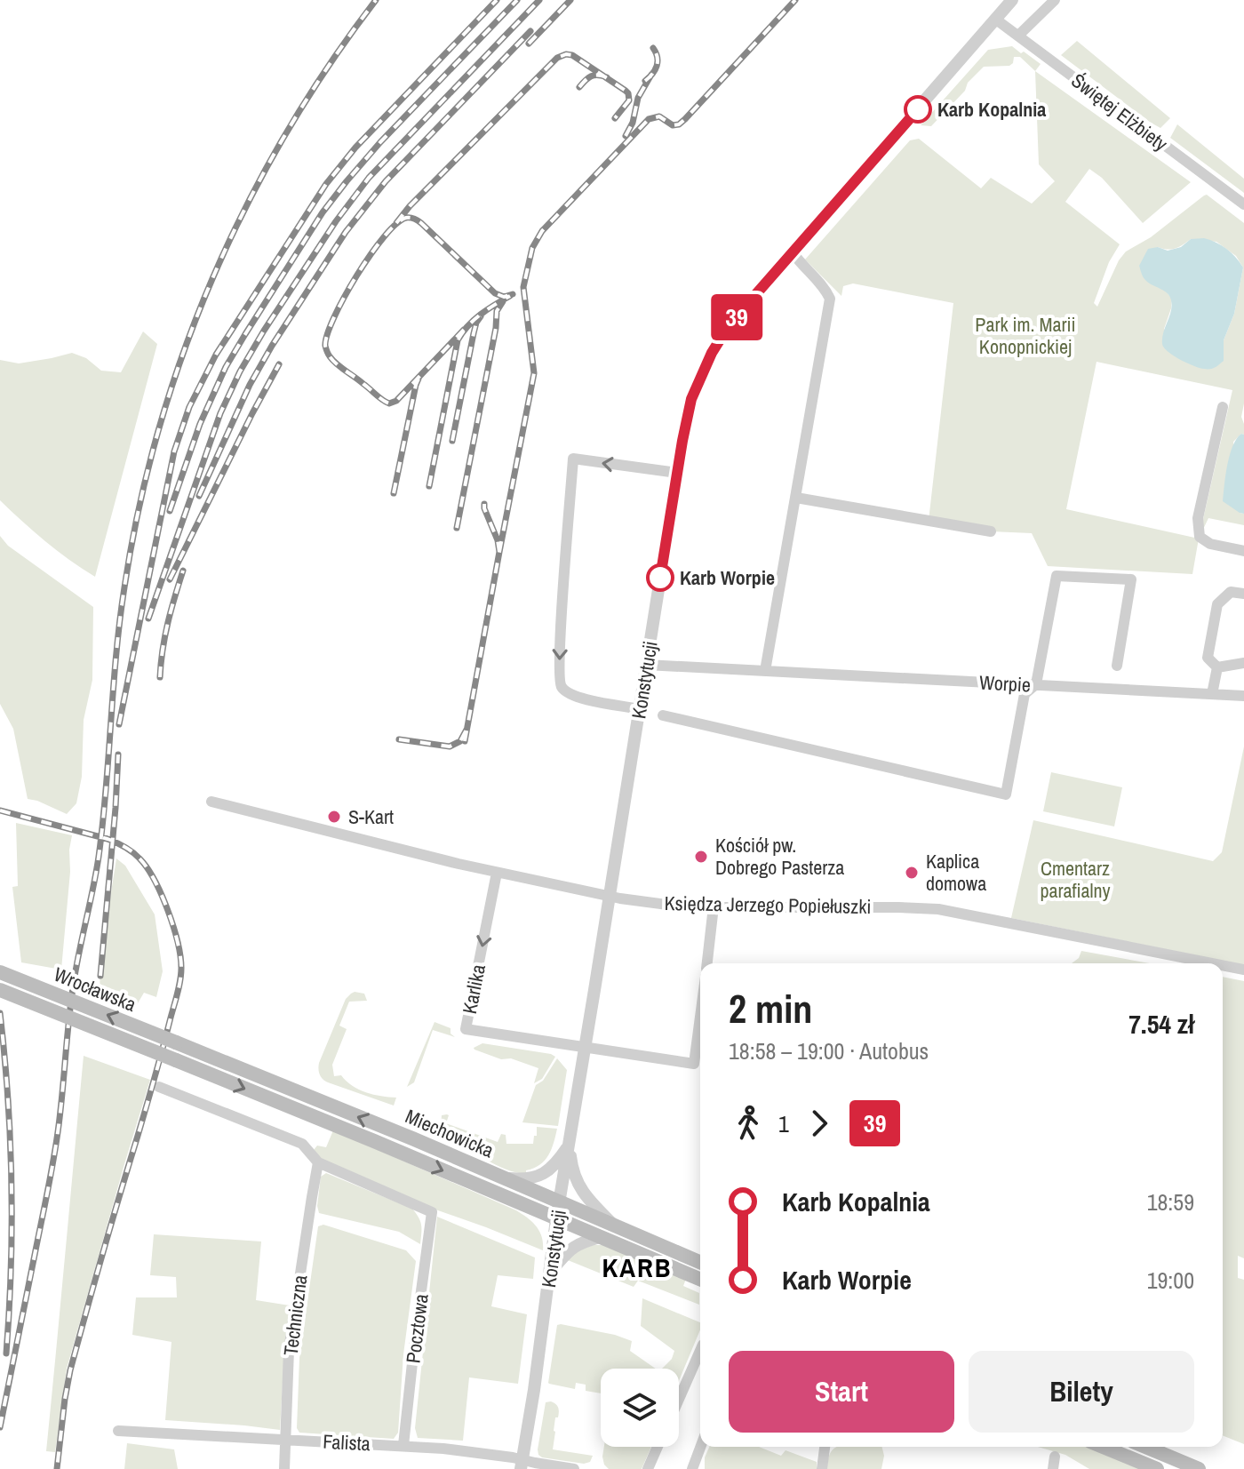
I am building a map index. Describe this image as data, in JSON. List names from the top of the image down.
{
  "streets": {
    "main road": ["Wrocławska", "Miechowicka"],
    "street": [
      "Świętej Elżbiety",
      "Konstytucji",
      "Worpie",
      "Księdza Jerzego Popiełuszki",
      "Karlika",
      "Techniczna",
      "Pocztowa",
      "Falista"
    ]
  },
  "crossings": [
    ["Świętej Elżbiety", "Konstytucji"],
    ["Konstytucji", "Worpie"],
    ["Konstytucji", "Księdza Jerzego Popiełuszki"],
    ["Konstytucji", "Karlika"],
    ["Konstytucji", "Miechowicka"],
    ["Konstytucji", "Falista"],
    ["Księdza Jerzego Popiełuszki", "Karlika"],
    ["Wrocławska", "Miechowicka"],
    ["Techniczna", "Pocztowa"],
    ["Techniczna", "Falista"],
    ["Pocztowa", "Falista"]
  ],
  "districts": ["KARB"],
  "parks": ["Park im. Marii Konopnickiej", "Cmentarz parafialny"],
  "places": [
    "Karb Kopalnia",
    "Karb Worpie",
    "S-Kart",
    "Kościół pw. Dobrego Pasterza",
    "Kaplica domowa"
  ],
  "lines": ["bus line 39"],
  "page": {
    "on_map": "39",
    "heading": ["2 min", "18:58 – 19:00 · Autobus", "7.54 zł"],
    "legs": ["1", "39"],
    "list": [
      {
        "name": "Karb Kopalnia",
        "value": "18:59"
      },
      {
        "name": "Karb Worpie",
        "value": "19:00"
      }
    ],
    "buttons": ["Start", "Bilety"]
  }
}
